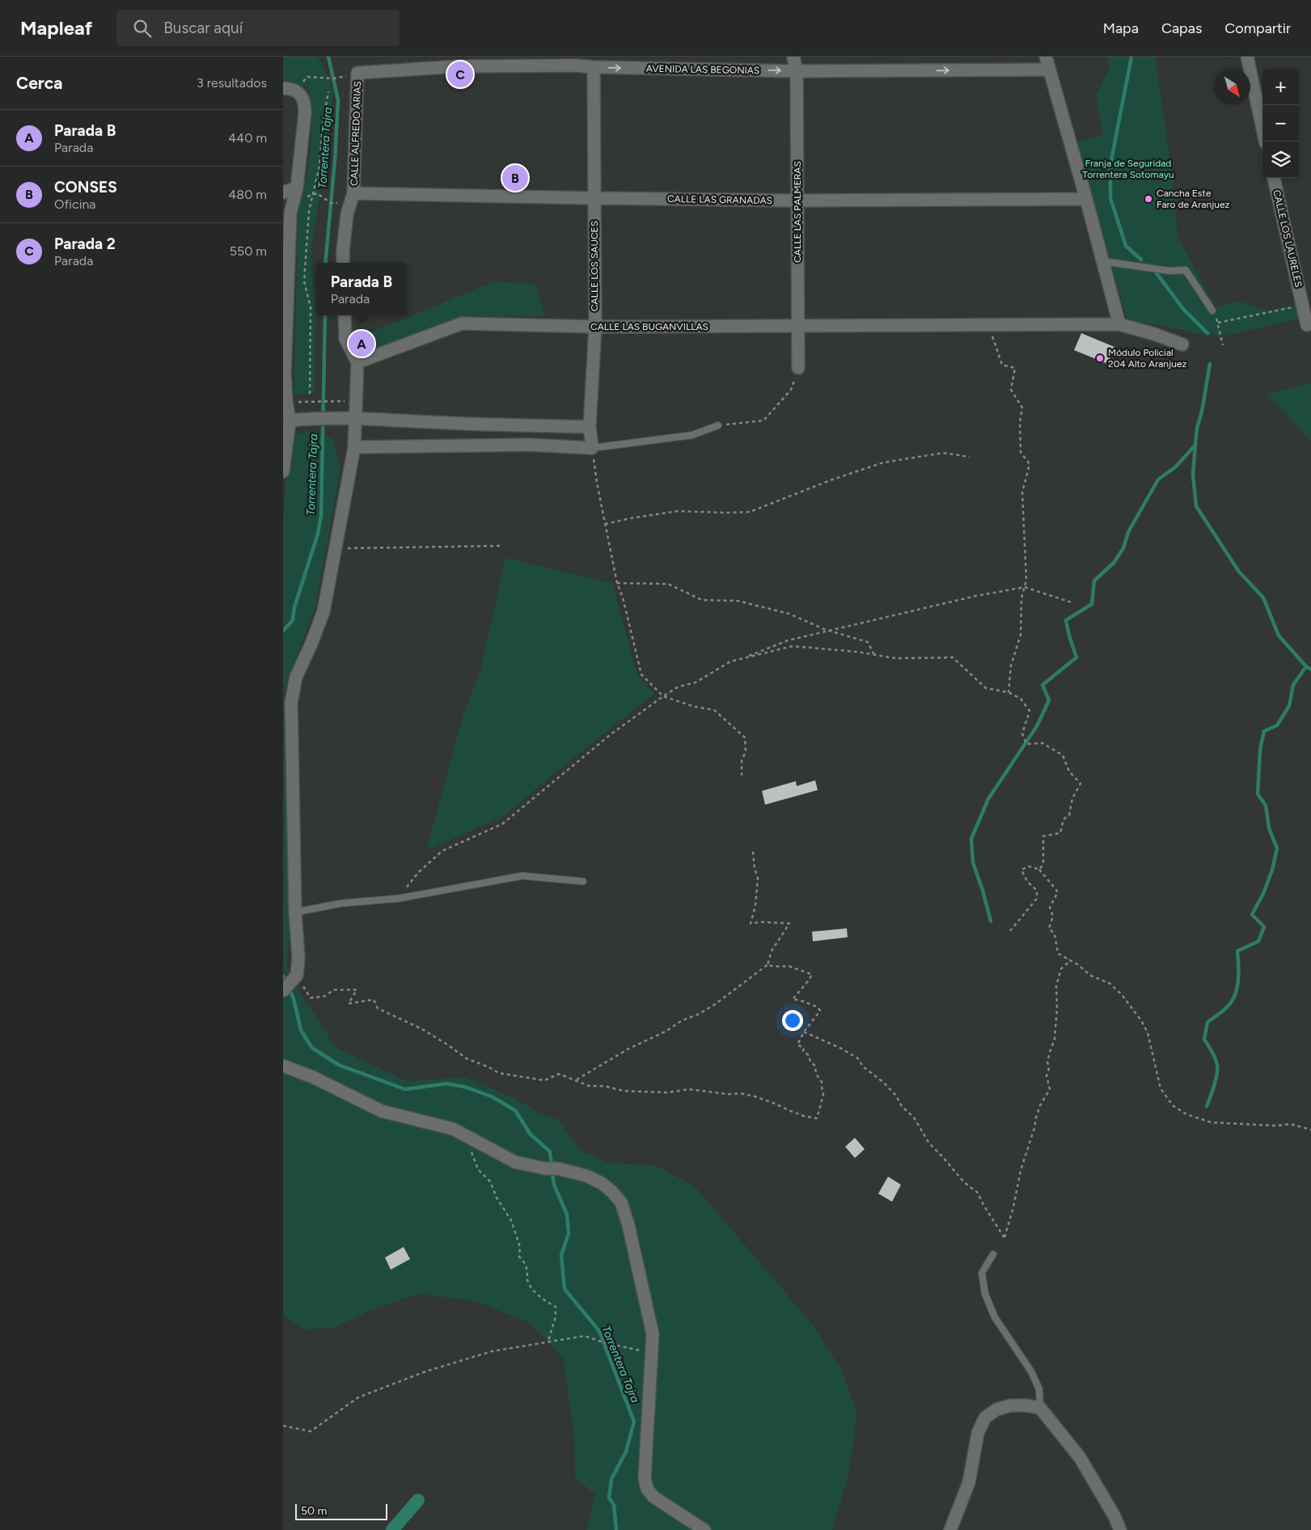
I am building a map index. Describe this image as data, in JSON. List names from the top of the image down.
{
  "streets": {
    "street": [
      "AVENIDA LAS BEGONIAS",
      "CALLE ALFREDO ARIAS",
      "CALLE LAS GRANADAS",
      "CALLE LAS PALMERAS",
      "CALLE LOS LAURELES",
      "CALLE LOS SAUCES",
      "CALLE LAS BUGANVILLAS"
    ]
  },
  "crossings": [
    ["AVENIDA LAS BEGONIAS", "CALLE ALFREDO ARIAS"],
    ["AVENIDA LAS BEGONIAS", "CALLE LAS PALMERAS"],
    ["AVENIDA LAS BEGONIAS", "CALLE LOS SAUCES"],
    ["CALLE ALFREDO ARIAS", "CALLE LAS GRANADAS"],
    ["CALLE LAS GRANADAS", "CALLE LAS PALMERAS"],
    ["CALLE LAS GRANADAS", "CALLE LOS SAUCES"],
    ["CALLE LAS PALMERAS", "CALLE LAS BUGANVILLAS"],
    ["CALLE LOS SAUCES", "CALLE LAS BUGANVILLAS"]
  ],
  "one_way": ["AVENIDA LAS BEGONIAS"],
  "water": ["Torrentera Tajra"],
  "parks": ["Franja de Seguridad Torrentera Sotomayu"],
  "places": ["Cancha Este Faro de Aranjuez", "Módulo Policial 204 Alto Aranjuez"],
  "scale_bar": "50 m",
  "north": "bottom right",
  "page": {
    "header": "Mapleaf",
    "search": "Buscar aquí",
    "nav": ["Mapa", "Capas", "Compartir"],
    "heading": ["Cerca", "3 resultados"],
    "pins": ["C", "B", "A"],
    "map_buttons": ["+", "−"],
    "list": [
      {
        "mark": "A",
        "name": "Parada B",
        "note": "Parada",
        "value": "440 m"
      },
      {
        "mark": "B",
        "name": "CONSES",
        "note": "Oficina",
        "value": "480 m"
      },
      {
        "mark": "C",
        "name": "Parada 2",
        "note": "Parada",
        "value": "550 m"
      }
    ],
    "popup": ["Parada B", "Parada"],
    "scale": "50 m"
  }
}
